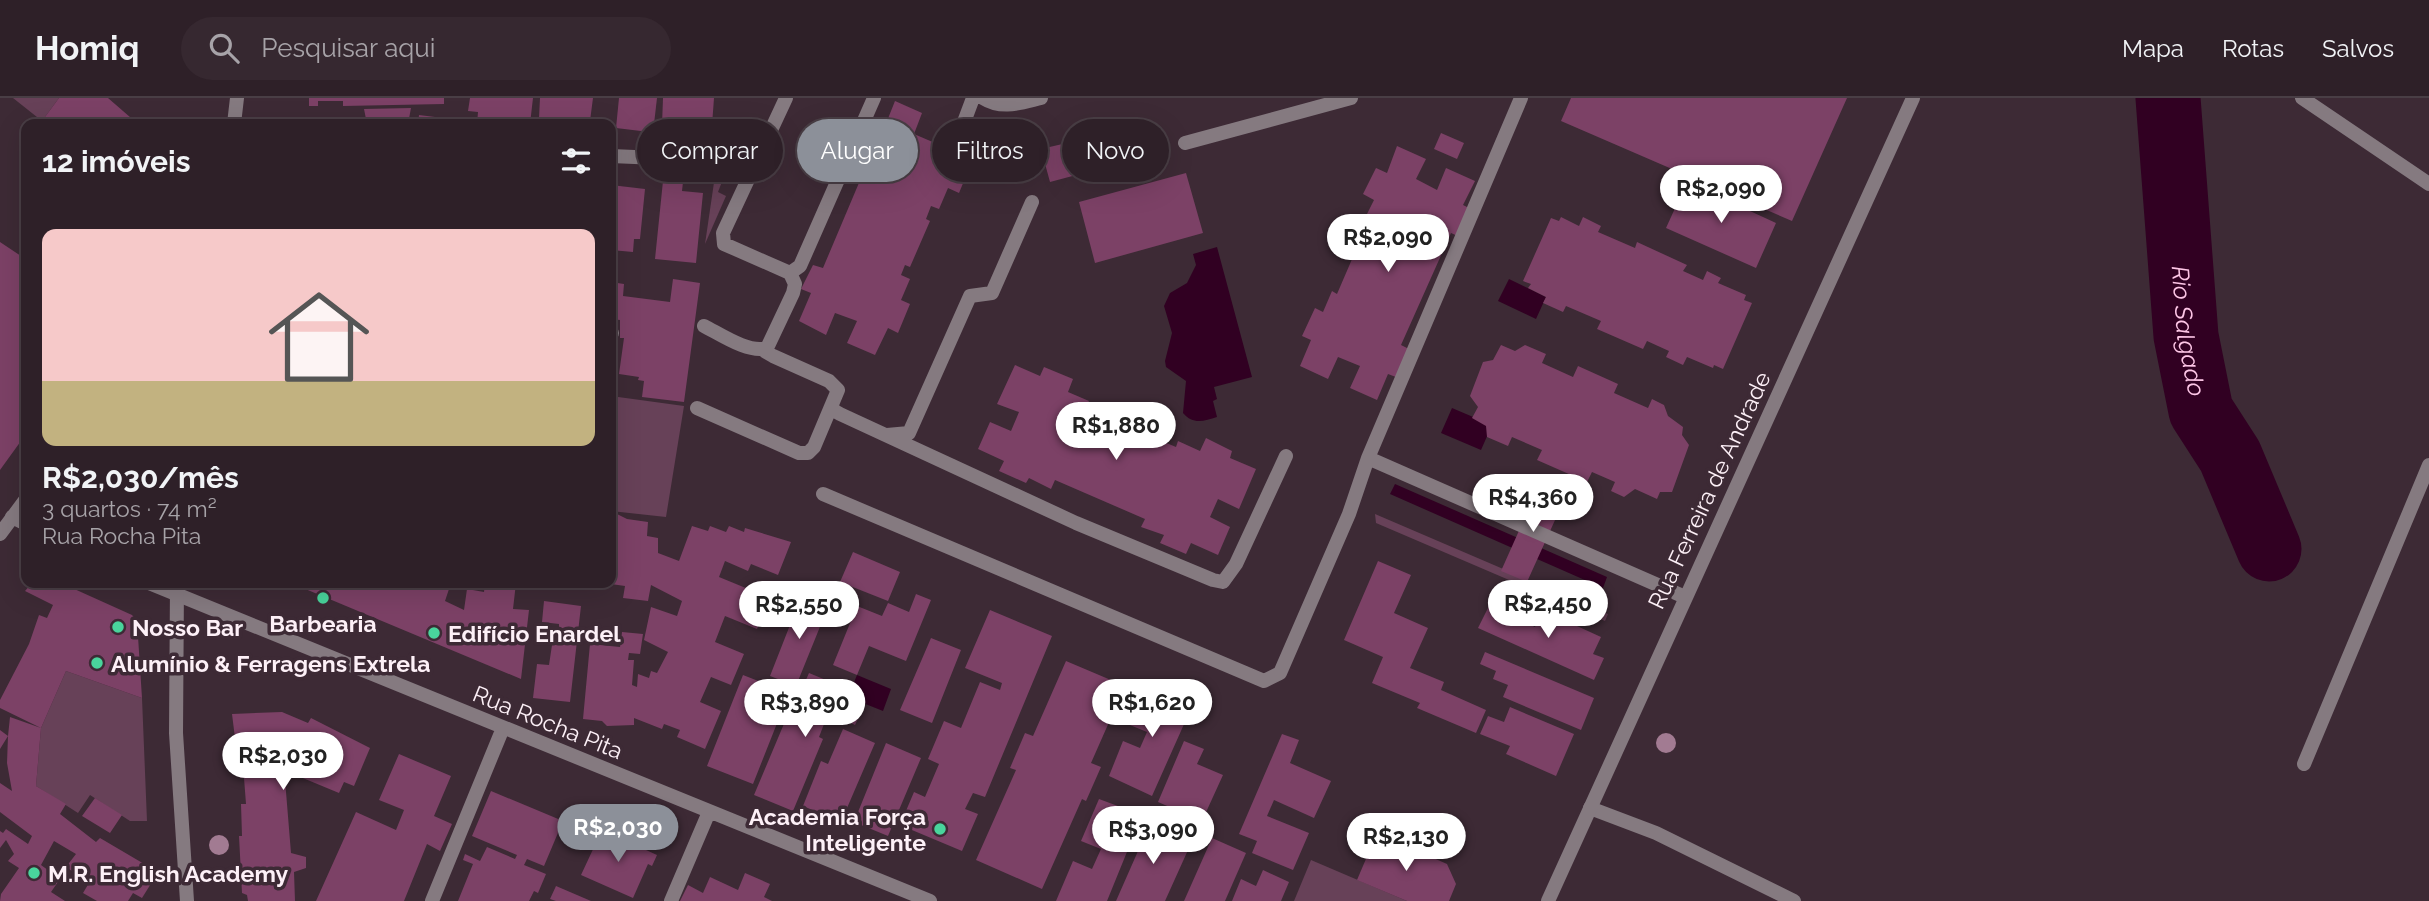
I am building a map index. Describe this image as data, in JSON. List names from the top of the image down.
{
  "streets": {
    "street": ["Rua Ferreira de Andrade", "Rua Rocha Pita"]
  },
  "water": ["Rio Salgado"],
  "places": [
    "Barbearia",
    "Nosso Bar",
    "Edifício Enardel",
    "Alumínio & Ferragens Extrela",
    "Academia Força Inteligente",
    "M.R. English Academy"
  ],
  "page": {
    "header": "Homiq",
    "search": "Pesquisar aqui",
    "nav": ["Mapa", "Rotas", "Salvos"],
    "chip": [
      "Comprar",
      "Alugar",
      "Filtros",
      "Novo"
    ],
    "heading": "12 imóveis",
    "price": [
      "R$2,090",
      "R$2,090",
      "R$1,880",
      "R$4,360",
      "R$2,450",
      "R$2,550",
      "R$3,890",
      "R$1,620",
      "R$2,030",
      "R$2,030",
      "R$3,090",
      "R$2,130"
    ],
    "list": [
      {
        "name": "R$2,030/mês",
        "note": "3 quartos · 74 m² · Rua Rocha Pita"
      }
    ]
  }
}
